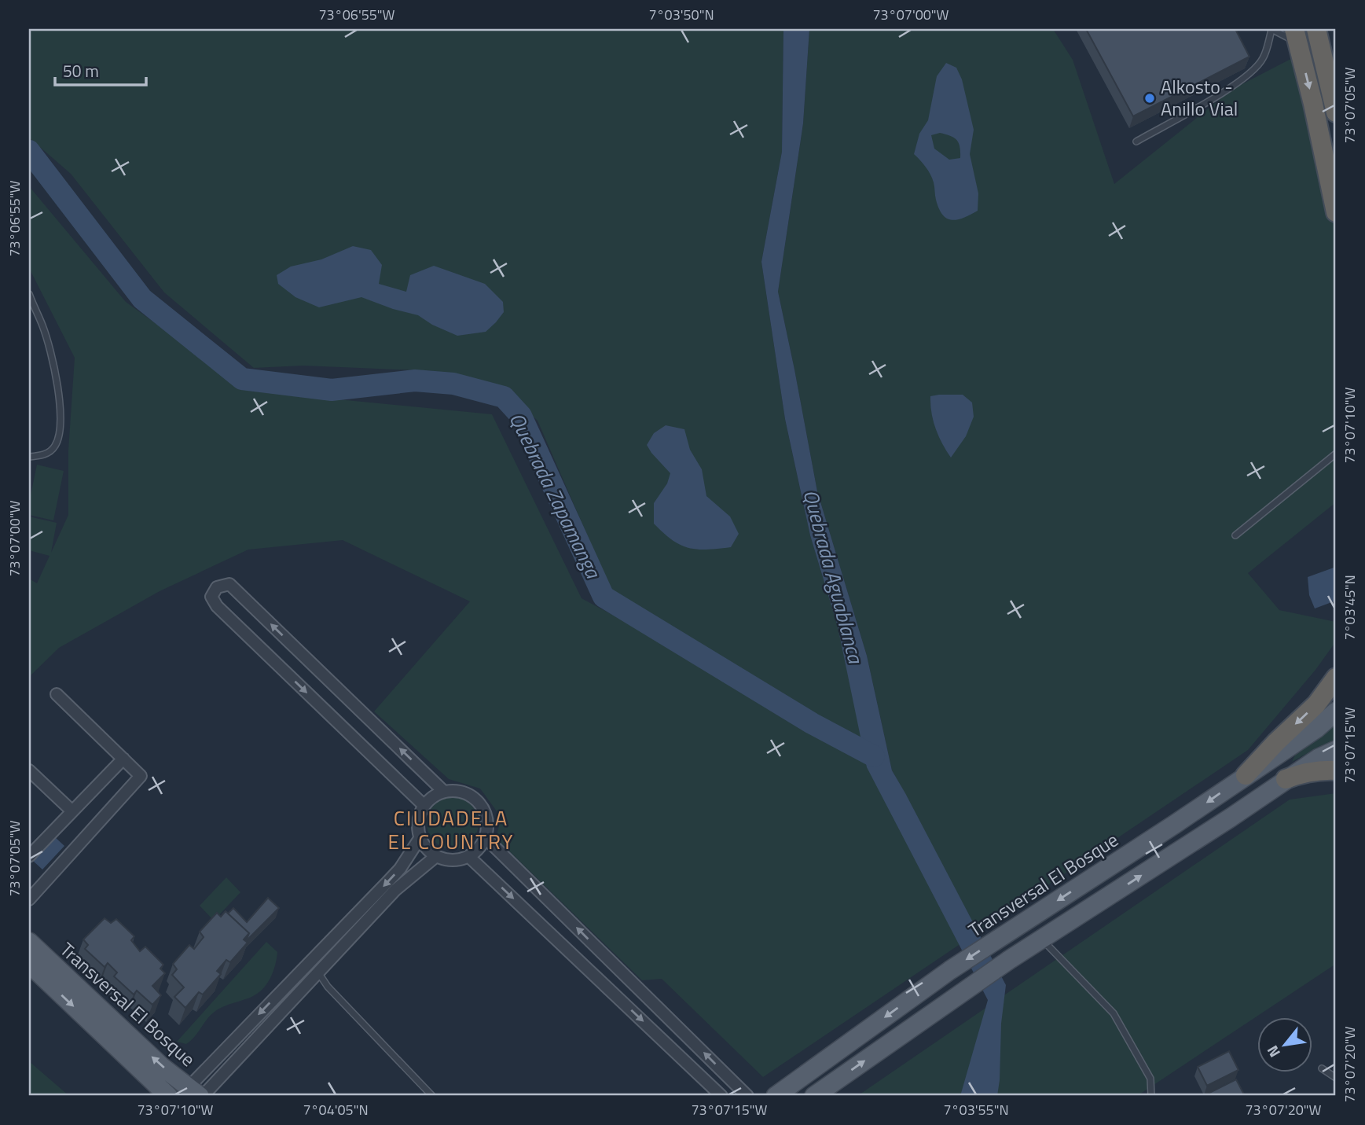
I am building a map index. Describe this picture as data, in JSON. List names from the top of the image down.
{
  "streets": {
    "main road": ["Transversal El Bosque"]
  },
  "districts": ["CIUDADELA EL COUNTRY"],
  "water": ["Quebrada Zapamanga", "Quebrada Aguablanca"],
  "places": ["Alkosto - Anillo Vial"],
  "scale_bar": "50 m",
  "north": "bottom left",
  "coordinates": [
    "73°06'55\"W",
    "7°03'50\"N",
    "73°07'00\"W",
    "73°07'05\"W",
    "73°07'10\"W",
    "7°03'45\"N",
    "73°07'15\"W",
    "73°07'20\"W",
    "7°04'05\"N",
    "7°03'55\"N"
  ]
}
